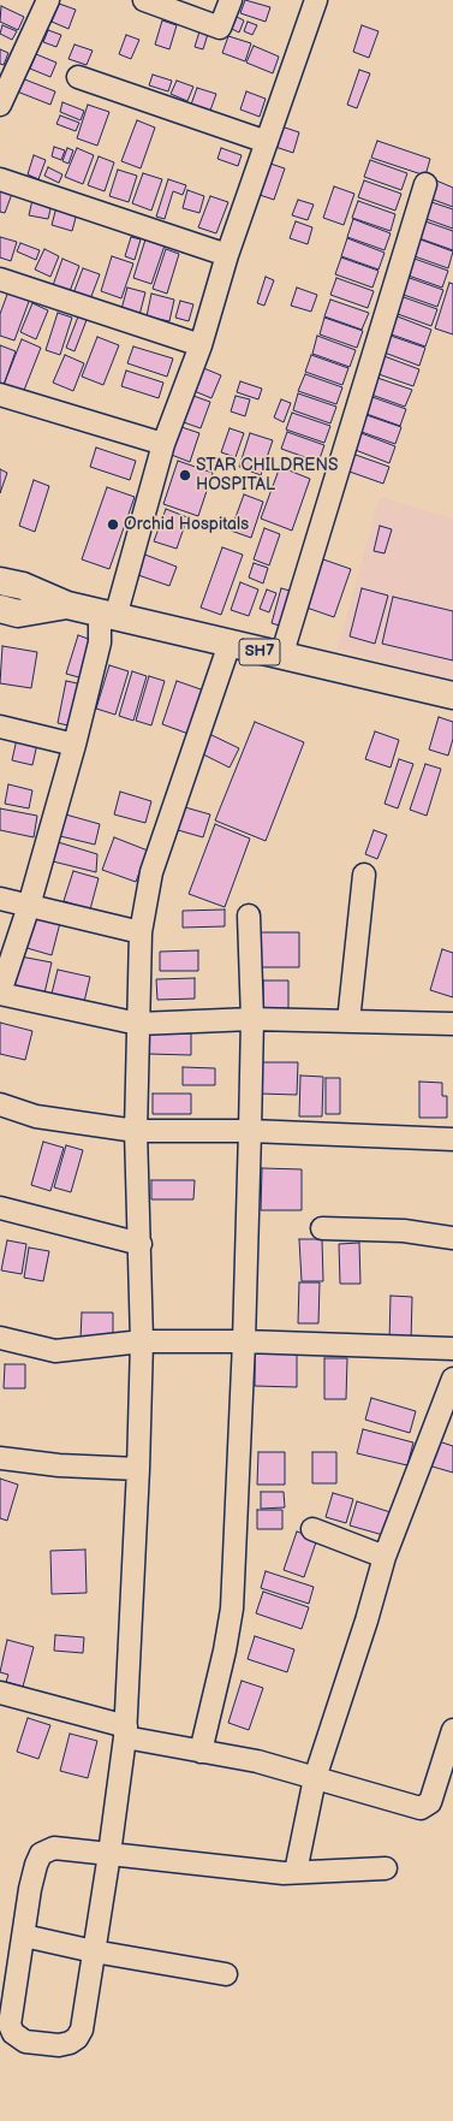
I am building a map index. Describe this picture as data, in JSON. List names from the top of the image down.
{
  "streets": {
    "main road": ["SH7"]
  },
  "places": ["STAR CHILDRENS HOSPITAL", "Orchid Hospitals"]
}
